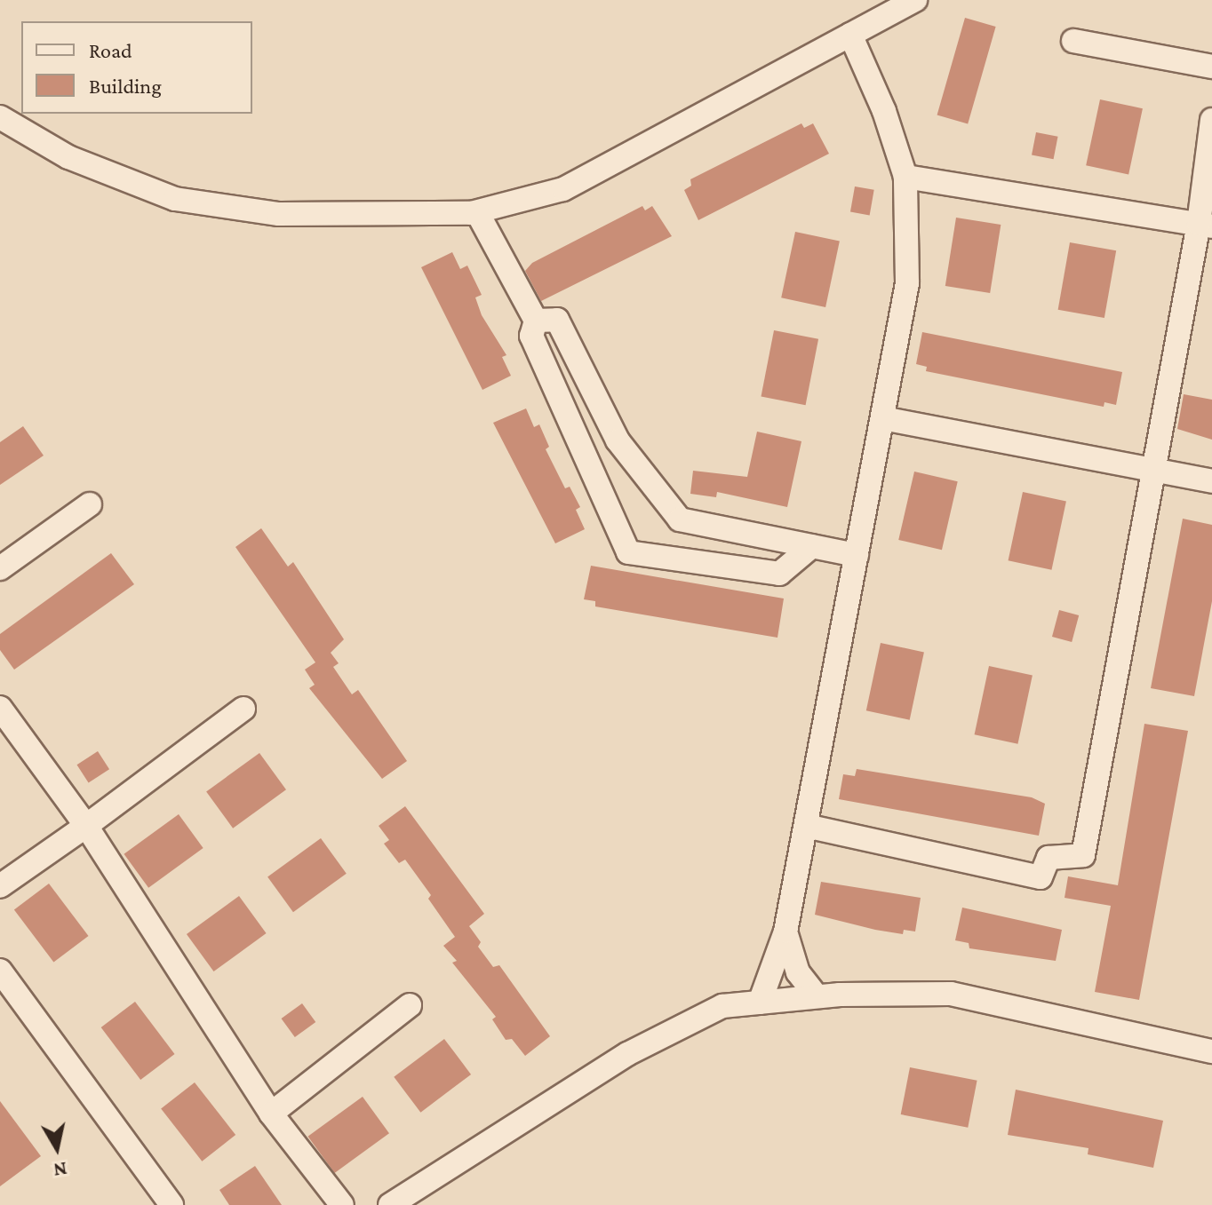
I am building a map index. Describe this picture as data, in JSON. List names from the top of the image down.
{
  "legend": ["Road", "Building"],
  "north": "bottom"
}
